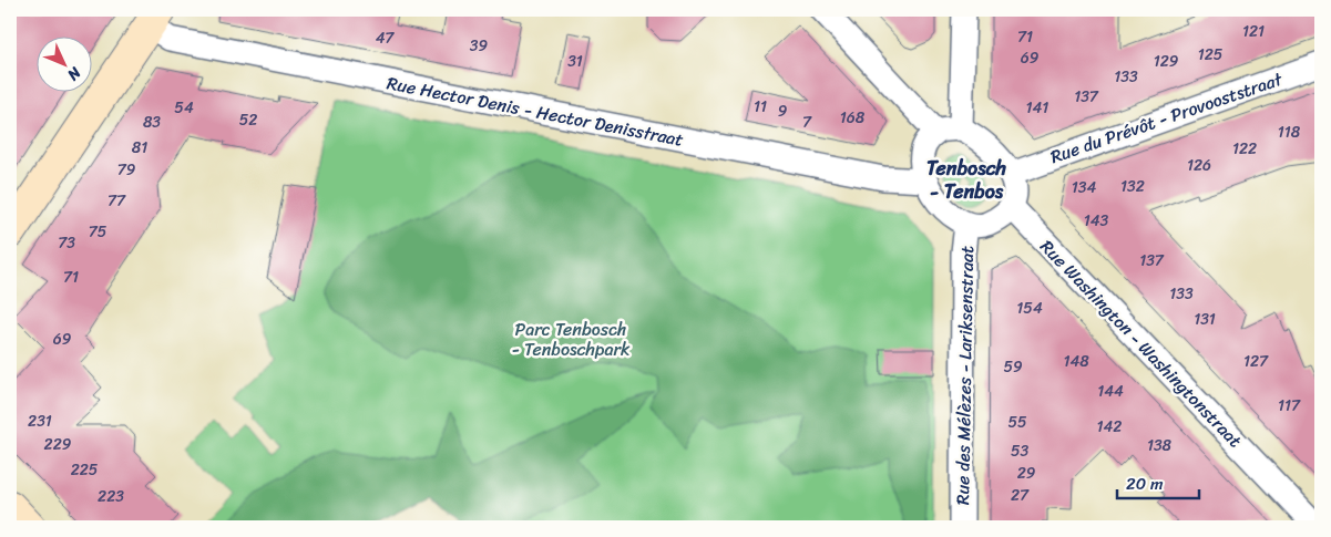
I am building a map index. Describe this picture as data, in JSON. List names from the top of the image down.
{
  "streets": {
    "street": [
      "Rue Hector Denis - Hector Denisstraat",
      "Rue du Prévôt - Provooststraat",
      "Rue Washington - Washingtonstraat",
      "Rue des Mélèzes - Lariksenstraat"
    ]
  },
  "crossings": [
    ["Rue Hector Denis - Hector Denisstraat", "Rue du Prévôt - Provooststraat"],
    ["Rue Hector Denis - Hector Denisstraat", "Rue Washington - Washingtonstraat"],
    ["Rue Hector Denis - Hector Denisstraat", "Rue des Mélèzes - Lariksenstraat"],
    ["Rue du Prévôt - Provooststraat", "Rue Washington - Washingtonstraat"],
    ["Rue du Prévôt - Provooststraat", "Rue des Mélèzes - Lariksenstraat"],
    ["Rue Washington - Washingtonstraat", "Rue des Mélèzes - Lariksenstraat"]
  ],
  "districts": ["Tenbosch - Tenbos"],
  "parks": ["Parc Tenbosch - Tenboschpark"],
  "house_numbers": [
    "121",
    "71",
    "47",
    "39",
    "125",
    "69",
    "31",
    "129",
    "133",
    "137",
    "11",
    "54",
    "141",
    "9",
    "168",
    "52",
    "83",
    "7",
    "118",
    "81",
    "122",
    "126",
    "79",
    "132",
    "134",
    "77",
    "143",
    "75",
    "73",
    "137",
    "71",
    "133",
    "154",
    "131",
    "69",
    "148",
    "127",
    "59",
    "144",
    "117",
    "231",
    "55",
    "142",
    "229",
    "138",
    "53",
    "225",
    "29",
    "27",
    "223"
  ],
  "scale_bar": "20 m",
  "north": "bottom right"
}
